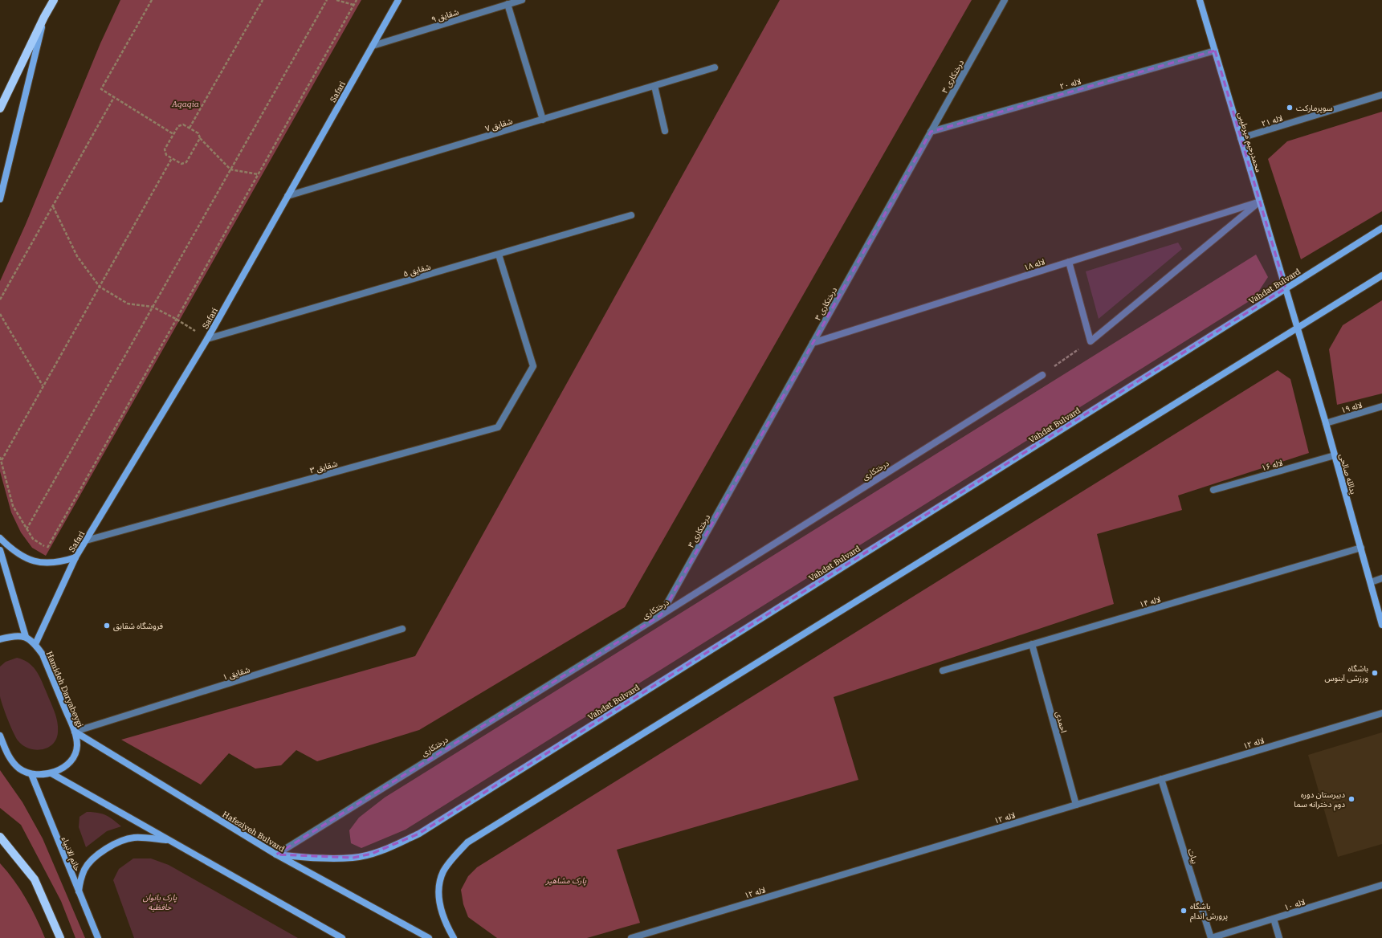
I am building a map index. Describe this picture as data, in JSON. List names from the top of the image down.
{
  "streets": {
    "street": [
      "شقایق ۹",
      "درختکاری ۳",
      "لاله ۲۰",
      "Safari",
      "لاله ۲۱",
      "شقایق ۷",
      "محمدرحیم میرطیبی",
      "لاله ۱۸",
      "شقایق ۵",
      "Vahdat Bulvard",
      "لاله ۱۹",
      "لاله ۱۶",
      "شقایق ۳",
      "درختکاری",
      "یدالله صالحی",
      "لاله ۱۴",
      "شقایق ۱",
      "Hamideh Daryabeygi",
      "احمدی",
      "لاله ۱۲",
      "Hafeziyeh Bulvard",
      "خاتم الانبیاء",
      "بیات",
      "لاله ۱۰"
    ]
  },
  "crossings": [
    ["شقایق ۹", "Safari"],
    ["درختکاری ۳", "لاله ۲۰"],
    ["درختکاری ۳", "لاله ۱۸"],
    ["درختکاری ۳", "درختکاری"],
    ["لاله ۲۰", "محمدرحیم میرطیبی"],
    ["Safari", "شقایق ۷"],
    ["Safari", "شقایق ۵"],
    ["Safari", "شقایق ۳"],
    ["Safari", "Hamideh Daryabeygi"],
    ["لاله ۲۱", "محمدرحیم میرطیبی"],
    ["محمدرحیم میرطیبی", "لاله ۱۸"],
    ["محمدرحیم میرطیبی", "Vahdat Bulvard"],
    ["محمدرحیم میرطیبی", "یدالله صالحی"],
    ["شقایق ۵", "شقایق ۳"],
    ["Vahdat Bulvard", "درختکاری"],
    ["Vahdat Bulvard", "Hafeziyeh Bulvard"],
    ["لاله ۱۹", "یدالله صالحی"],
    ["لاله ۱۶", "یدالله صالحی"],
    ["درختکاری", "Hafeziyeh Bulvard"],
    ["یدالله صالحی", "لاله ۱۴"],
    ["لاله ۱۴", "احمدی"],
    ["شقایق ۱", "Hamideh Daryabeygi"],
    ["شقایق ۱", "Hafeziyeh Bulvard"],
    ["Hamideh Daryabeygi", "Hafeziyeh Bulvard"],
    ["Hamideh Daryabeygi", "خاتم الانبیاء"],
    ["احمدی", "لاله ۱۲"],
    ["لاله ۱۲", "بیات"],
    ["بیات", "لاله ۱۰"]
  ],
  "parks": ["Aqaqia", "پارک مشاهیر", "پارک بانوان حافظیه"],
  "places": [
    "سوپرمارکت",
    "فروشگاه شقایق",
    "باشگاه ورزشی آبنوس",
    "دبیرستان دوره دوم دخترانه سما",
    "باشگاه پرورش اندام"
  ]
}
